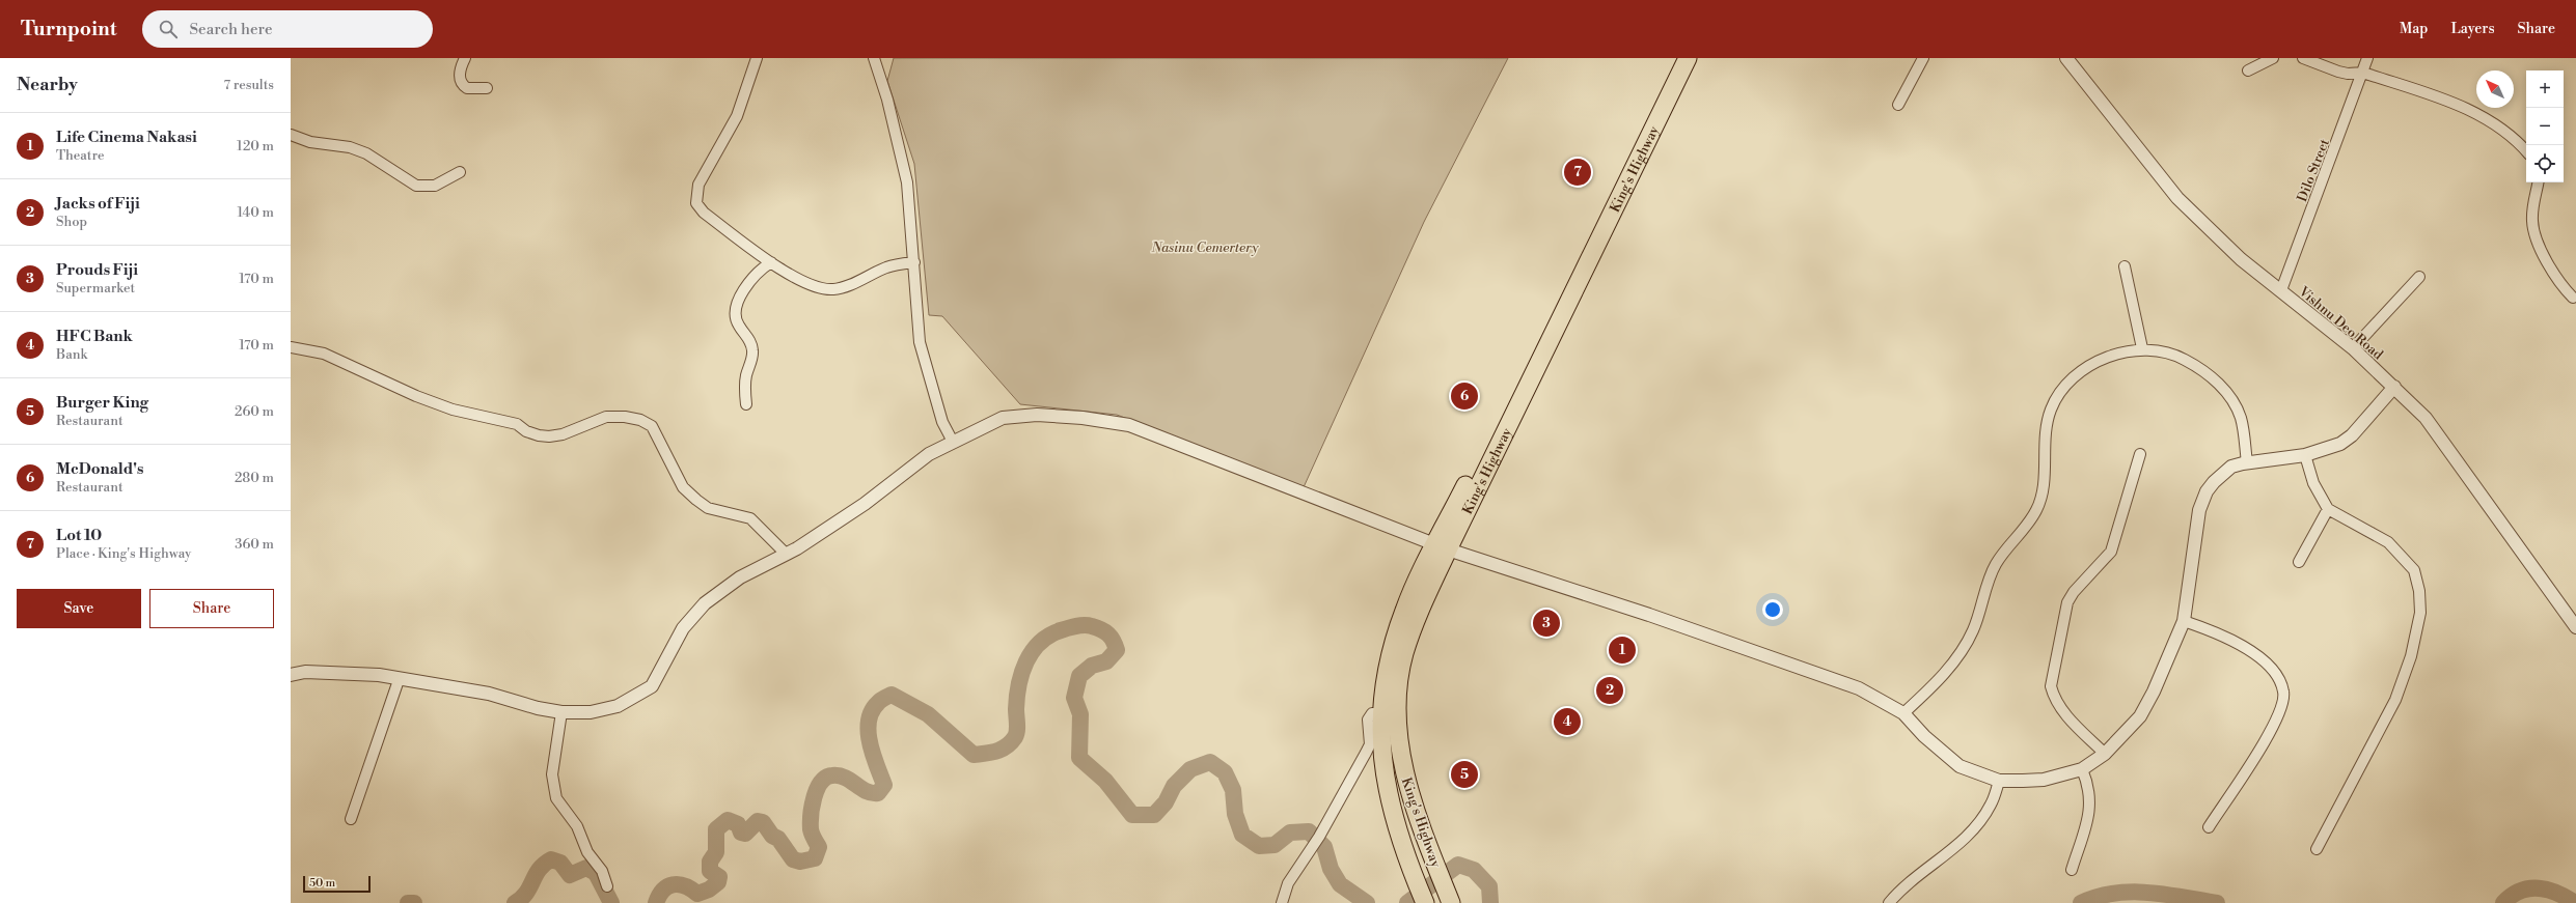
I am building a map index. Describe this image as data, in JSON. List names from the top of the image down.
{
  "streets": {
    "highway": ["King's Highway"],
    "street": ["Dilo Street", "Vishnu Deo Road"]
  },
  "crossings": [
    ["Dilo Street", "Vishnu Deo Road"]
  ],
  "parks": ["Nasinu Cemertery"],
  "scale_bar": "50 m",
  "north": "top left",
  "page": {
    "header": "Turnpoint",
    "search": "Search here",
    "nav": ["Map", "Layers", "Share"],
    "heading": ["Nearby", "7 results"],
    "map_buttons": ["+", "−"],
    "list": [
      {
        "mark": "1",
        "name": "Life Cinema Nakasi",
        "note": "Theatre",
        "value": "120 m"
      },
      {
        "mark": "2",
        "name": "Jacks of Fiji",
        "note": "Shop",
        "value": "140 m"
      },
      {
        "mark": "3",
        "name": "Prouds Fiji",
        "note": "Supermarket",
        "value": "170 m"
      },
      {
        "mark": "4",
        "name": "HFC Bank",
        "note": "Bank",
        "value": "170 m"
      },
      {
        "mark": "5",
        "name": "Burger King",
        "note": "Restaurant",
        "value": "260 m"
      },
      {
        "mark": "6",
        "name": "McDonald's",
        "note": "Restaurant",
        "value": "280 m"
      },
      {
        "mark": "7",
        "name": "Lot 10",
        "note": "Place · King's Highway",
        "value": "360 m"
      }
    ],
    "pins": [
      "7",
      "6",
      "3",
      "1",
      "2",
      "4",
      "5"
    ],
    "buttons": ["Save", "Share"],
    "scale": "50 m"
  }
}
